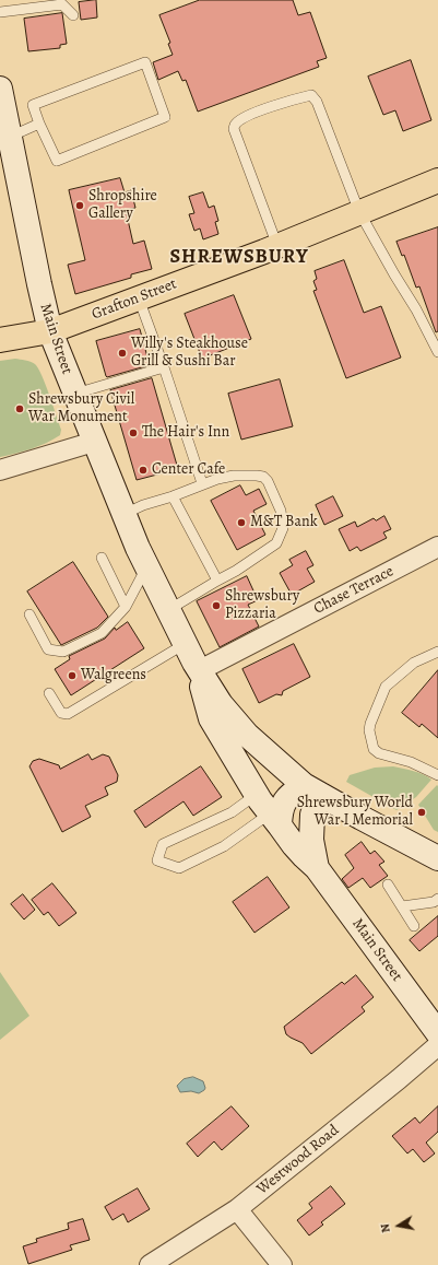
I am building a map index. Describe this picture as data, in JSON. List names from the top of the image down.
{
  "streets": {
    "main road": ["Grafton Street", "Main Street"],
    "street": ["Chase Terrace", "Westwood Road"]
  },
  "crossings": [
    ["Grafton Street", "Main Street"],
    ["Main Street", "Chase Terrace"]
  ],
  "districts": ["SHREWSBURY"],
  "places": [
    "Shropshire Gallery",
    "Willy's Steakhouse Grill & Sushi Bar",
    "Shrewsbury Civil War Monument",
    "The Hair's Inn",
    "Center Cafe",
    "M&T Bank",
    "Shrewsbury Pizzaria",
    "Walgreens",
    "Shrewsbury World War I Memorial"
  ],
  "north": "left"
}
